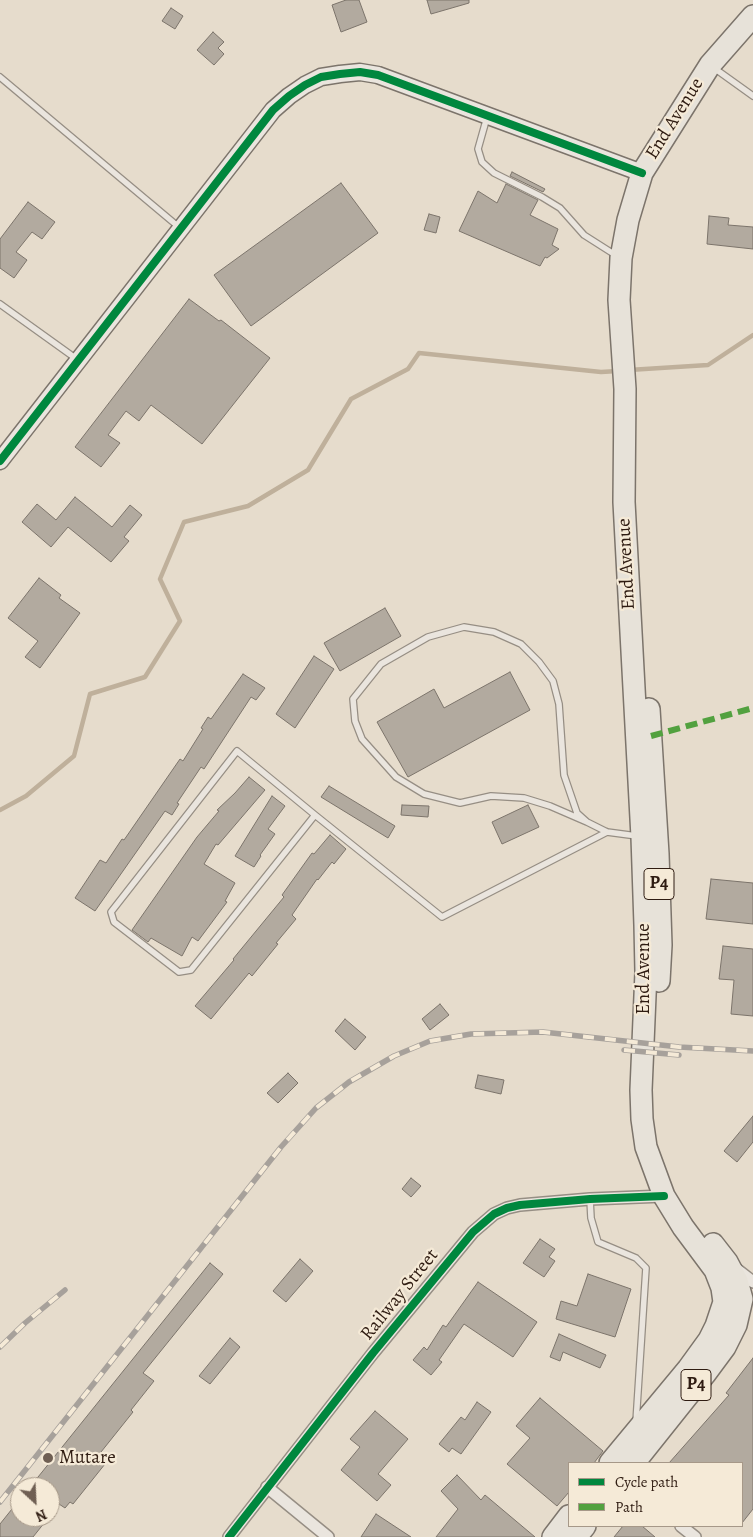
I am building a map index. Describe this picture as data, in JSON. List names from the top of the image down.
{
  "streets": {
    "highway": ["End Avenue", "P4"],
    "street": ["Railway Street"]
  },
  "crossings": [
    ["End Avenue", "P4"],
    ["End Avenue", "Railway Street"]
  ],
  "places": ["Mutare"],
  "legend": ["Cycle path", "Path"],
  "north": "bottom right"
}
